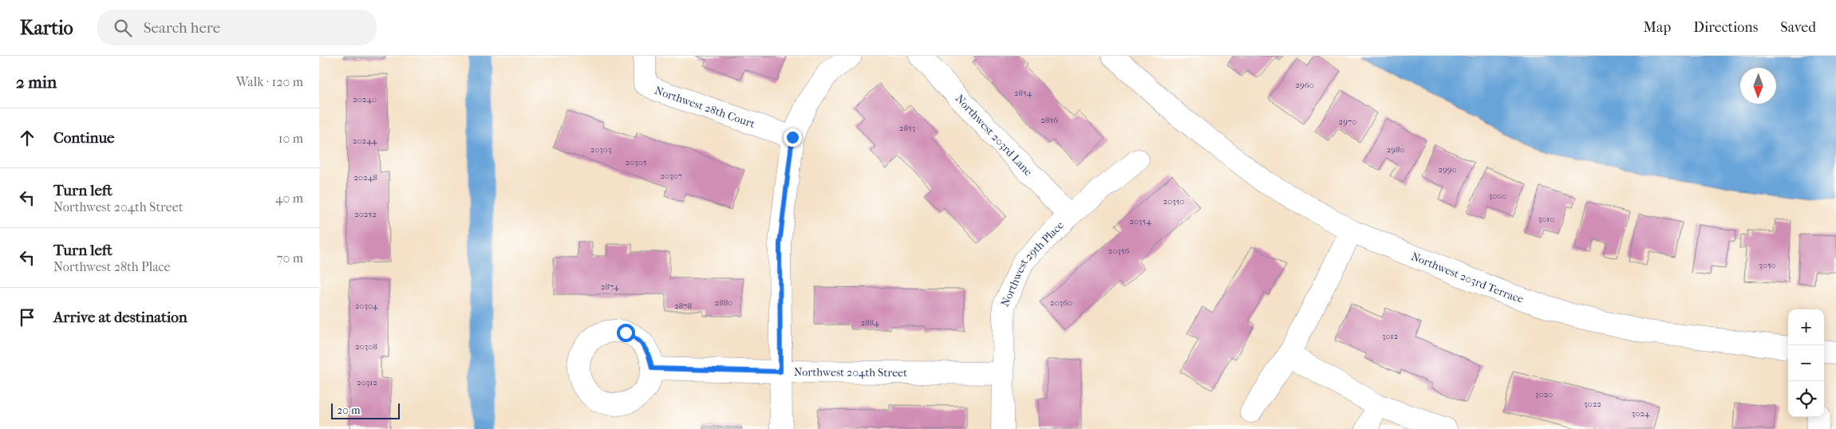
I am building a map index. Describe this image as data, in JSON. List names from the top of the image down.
{
  "streets": {
    "street": [
      "Northwest 28th Court",
      "Northwest 203rd Lane",
      "Northwest 29th Place",
      "Northwest 203rd Terrace",
      "Northwest 204th Street"
    ]
  },
  "crossings": [
    ["Northwest 203rd Lane", "Northwest 29th Place"],
    ["Northwest 29th Place", "Northwest 204th Street"]
  ],
  "house_numbers": [
    "2960",
    "2854",
    "20240",
    "2856",
    "2970",
    "2853",
    "20244",
    "20303",
    "2980",
    "20305",
    "2990",
    "20307",
    "20248",
    "3000",
    "20350",
    "20252",
    "3010",
    "20354",
    "20356",
    "3050",
    "2874",
    "2880",
    "20360",
    "20304",
    "2878",
    "2884",
    "3012",
    "20308",
    "20312",
    "3020",
    "3022",
    "3024"
  ],
  "scale_bar": "20 m",
  "north": "bottom",
  "page": {
    "header": "Kartio",
    "search": "Search here",
    "nav": ["Map", "Directions", "Saved"],
    "heading": ["2 min", "Walk · 120 m"],
    "list": [
      ["Continue", "10 m"],
      ["Turn left", "Northwest 204th Street", "40 m"],
      ["Turn left", "Northwest 28th Place", "70 m"],
      "Arrive at destination"
    ],
    "map_buttons": ["+", "−"],
    "scale": "20 m"
  }
}
